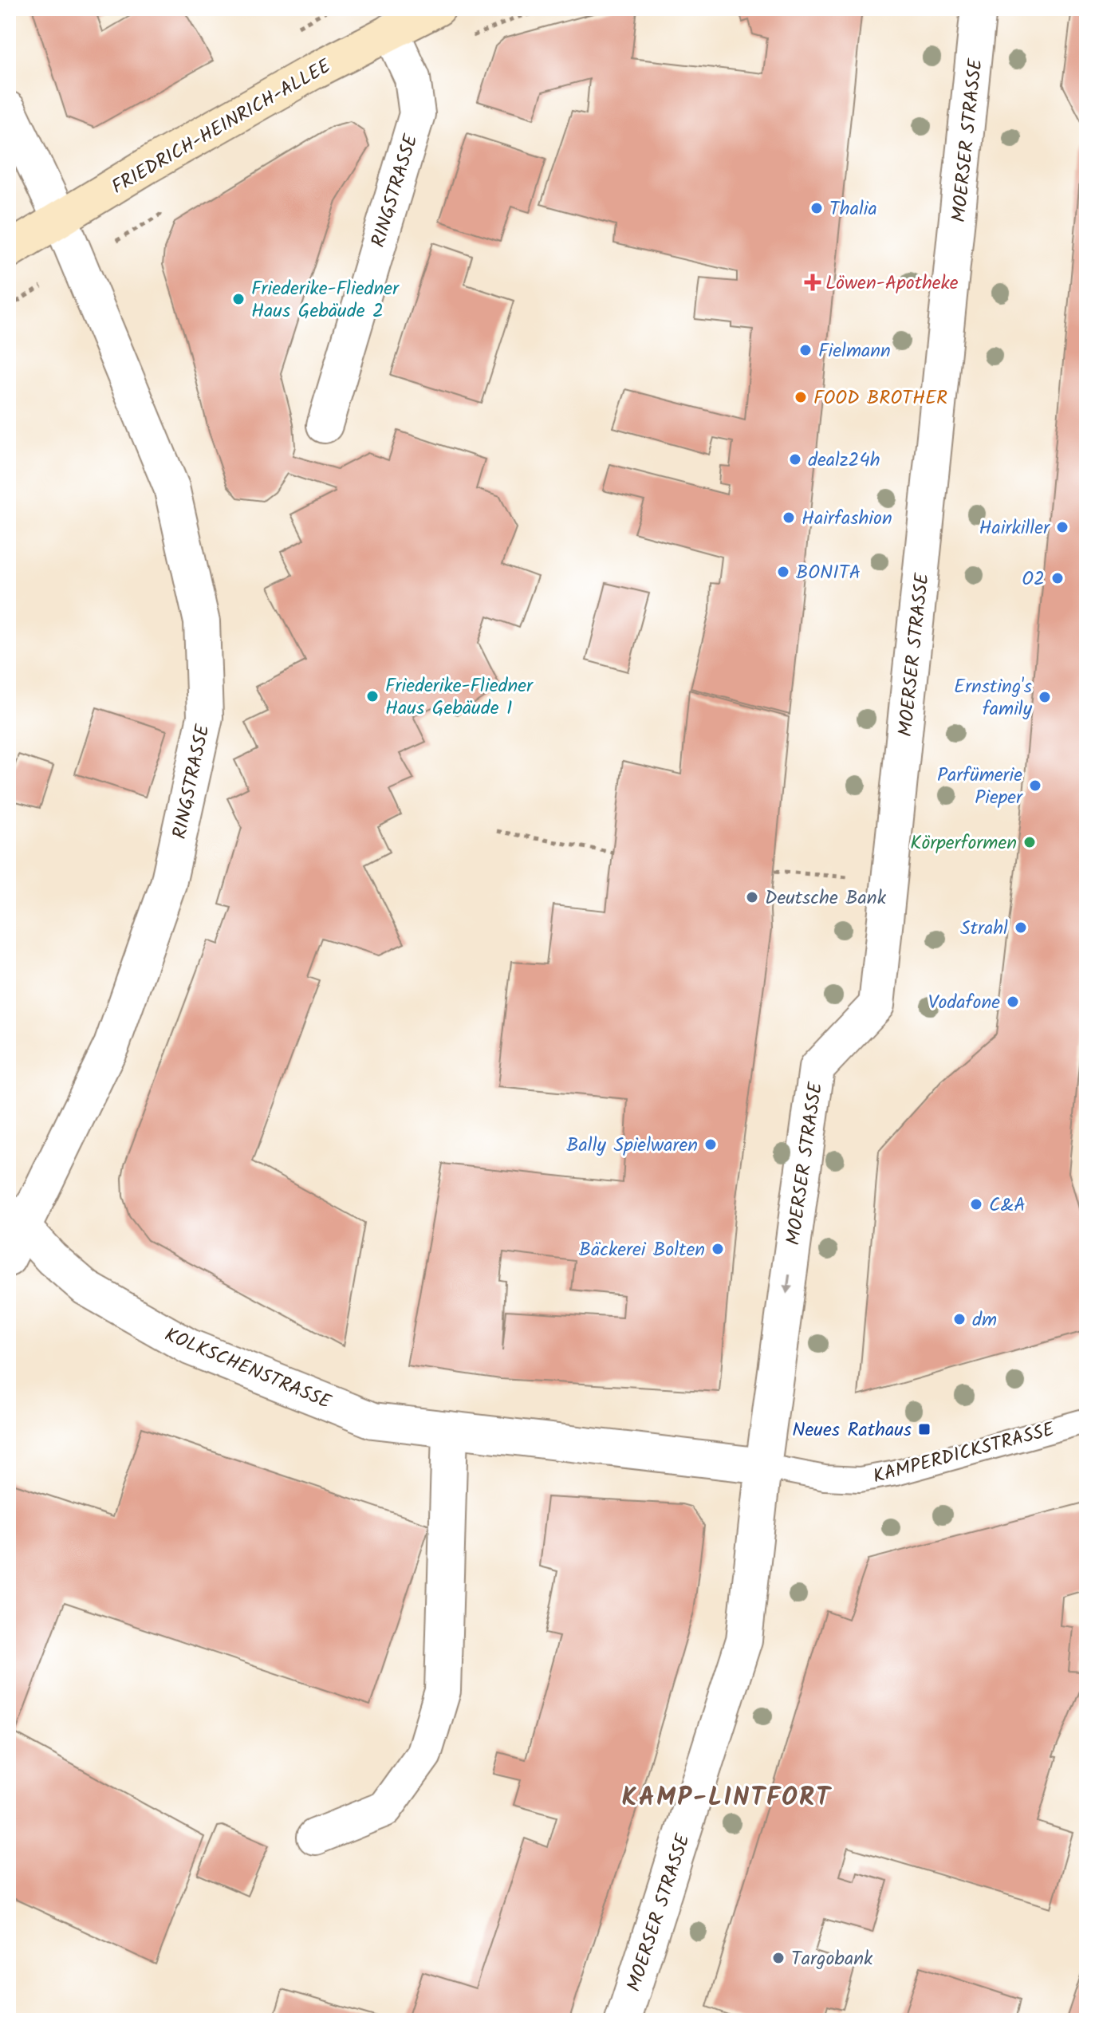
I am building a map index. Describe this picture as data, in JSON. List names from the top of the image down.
{
  "streets": {
    "main road": ["FRIEDRICH-HEINRICH-ALLEE"],
    "street": ["MOERSER STRASSE", "RINGSTRASSE", "KOLKSCHENSTRASSE"],
    "lane": ["KAMPERDICKSTRASSE"]
  },
  "crossings": [
    ["FRIEDRICH-HEINRICH-ALLEE", "RINGSTRASSE"],
    ["MOERSER STRASSE", "KOLKSCHENSTRASSE"],
    ["MOERSER STRASSE", "KAMPERDICKSTRASSE"],
    ["RINGSTRASSE", "KOLKSCHENSTRASSE"],
    ["KOLKSCHENSTRASSE", "KAMPERDICKSTRASSE"]
  ],
  "districts": ["KAMP-LINTFORT"],
  "places": {
    "other": [
      "Thalia",
      "Friederike-Fliedner Haus Gebäude 2",
      "Fielmann",
      "FOOD BROTHER",
      "dealz24h",
      "Hairfashion",
      "Hairkiller",
      "BONITA",
      "O2",
      "Friederike-Fliedner Haus Gebäude 1",
      "Ernsting's family",
      "Parfümerie Pieper",
      "Körperformen",
      "Deutsche Bank",
      "Strahl",
      "Vodafone",
      "Bally Spielwaren",
      "C&A",
      "Bäckerei Bolten",
      "dm",
      "Targobank"
    ],
    "health": ["Löwen-Apotheke"],
    "transit": ["Neues Rathaus"]
  }
}
